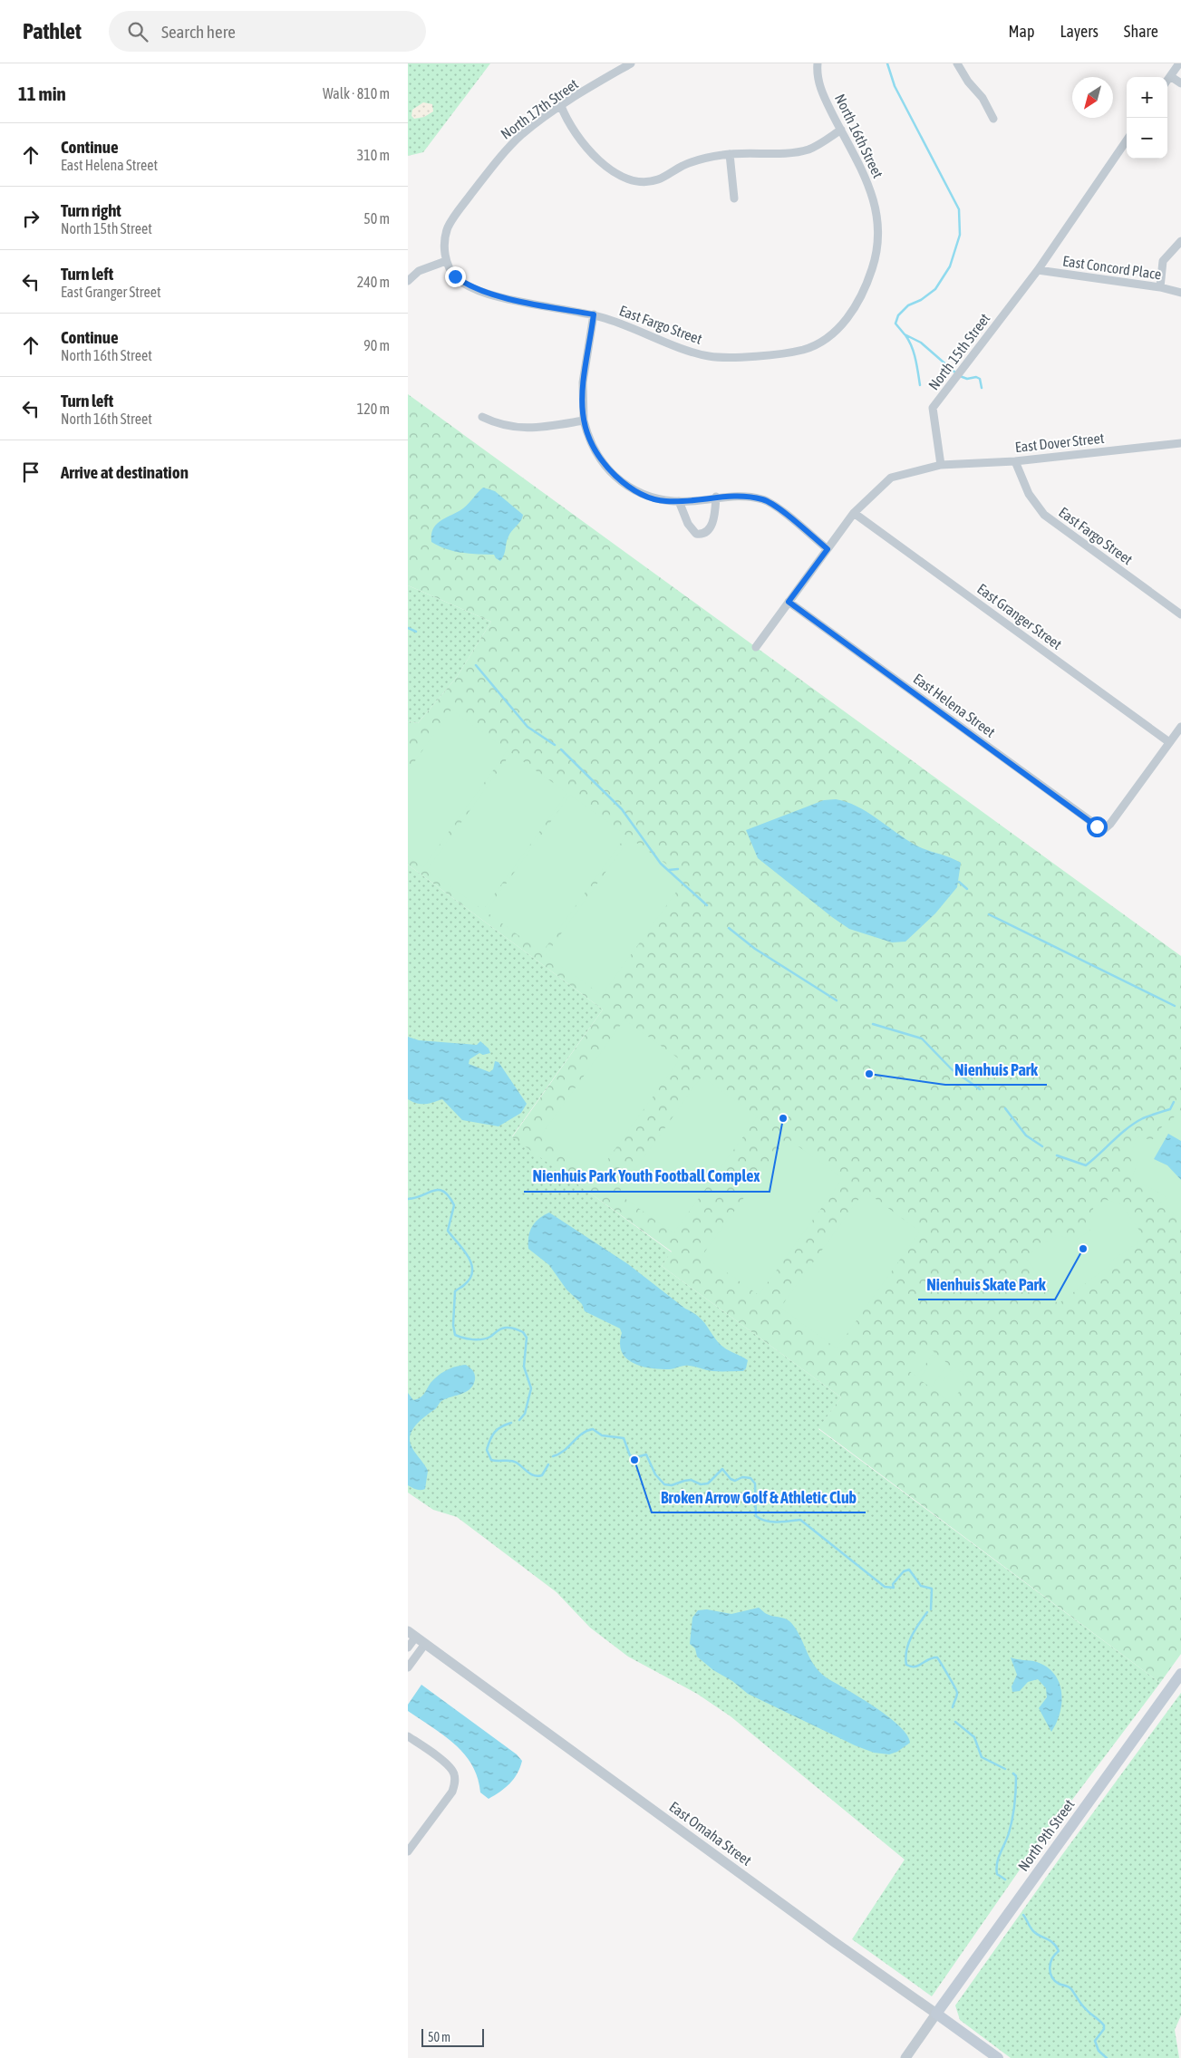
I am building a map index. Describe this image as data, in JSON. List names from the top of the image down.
{
  "streets": {
    "main road": ["East Omaha Street", "North 9th Street"],
    "street": [
      "North 17th Street",
      "North 16th Street",
      "East Concord Place",
      "East Fargo Street",
      "North 15th Street",
      "East Dover Street",
      "East Granger Street",
      "East Helena Street"
    ]
  },
  "crossings": [
    ["North 16th Street", "East Fargo Street"],
    ["East Concord Place", "North 15th Street"],
    ["East Fargo Street", "East Dover Street"],
    ["North 15th Street", "East Dover Street"],
    ["East Granger Street", "East Helena Street"],
    ["East Omaha Street", "North 9th Street"]
  ],
  "places": [
    "Nienhuis Park",
    "Nienhuis Park Youth Football Complex",
    "Nienhuis Skate Park",
    "Broken Arrow Golf & Athletic Club"
  ],
  "scale_bar": "50 m",
  "north": "bottom left",
  "page": {
    "header": "Pathlet",
    "search": "Search here",
    "nav": ["Map", "Layers", "Share"],
    "heading": ["11 min", "Walk · 810 m"],
    "map_buttons": ["+", "−"],
    "list": [
      ["Continue", "East Helena Street", "310 m"],
      ["Turn right", "North 15th Street", "50 m"],
      ["Turn left", "East Granger Street", "240 m"],
      ["Continue", "North 16th Street", "90 m"],
      ["Turn left", "North 16th Street", "120 m"],
      "Arrive at destination"
    ],
    "scale": "50 m"
  }
}
